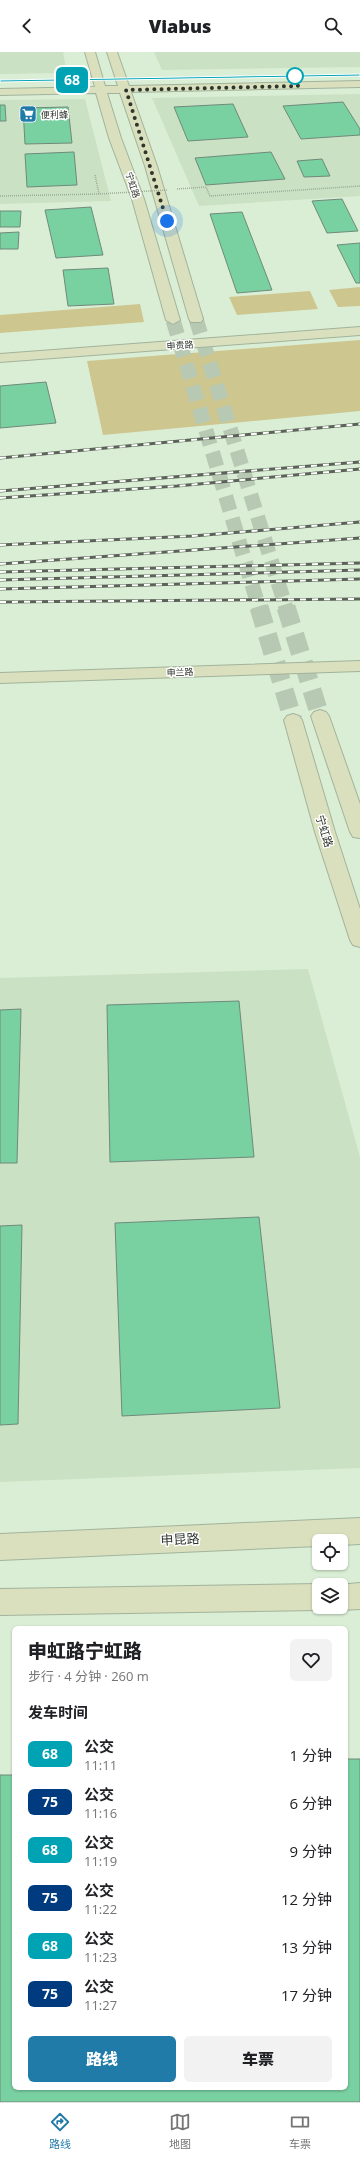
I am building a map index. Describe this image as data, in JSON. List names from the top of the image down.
{
  "streets": {
    "main road": [
      "宁虹路",
      "申贵路",
      "申兰路",
      "申昆路"
    ]
  },
  "places": {
    "supermarket": ["便利蜂"]
  },
  "lines": ["bus line 68"],
  "page": {
    "header": "Viabus",
    "on_map": "68",
    "heading": [
      ["申虹路宁虹路", "步行 · 4 分钟 · 260 m"],
      "发车时间"
    ],
    "list": [
      {
        "mark": "68",
        "name": "公交",
        "note": "11:11",
        "value": "1 分钟"
      },
      {
        "mark": "75",
        "name": "公交",
        "note": "11:16",
        "value": "6 分钟"
      },
      {
        "mark": "68",
        "name": "公交",
        "note": "11:19",
        "value": "9 分钟"
      },
      {
        "mark": "75",
        "name": "公交",
        "note": "11:22",
        "value": "12 分钟"
      },
      {
        "mark": "68",
        "name": "公交",
        "note": "11:23",
        "value": "13 分钟"
      },
      {
        "mark": "75",
        "name": "公交",
        "note": "11:27",
        "value": "17 分钟"
      }
    ],
    "buttons": ["路线", "车票"],
    "tabs": ["路线", "地图", "车票"]
  }
}
